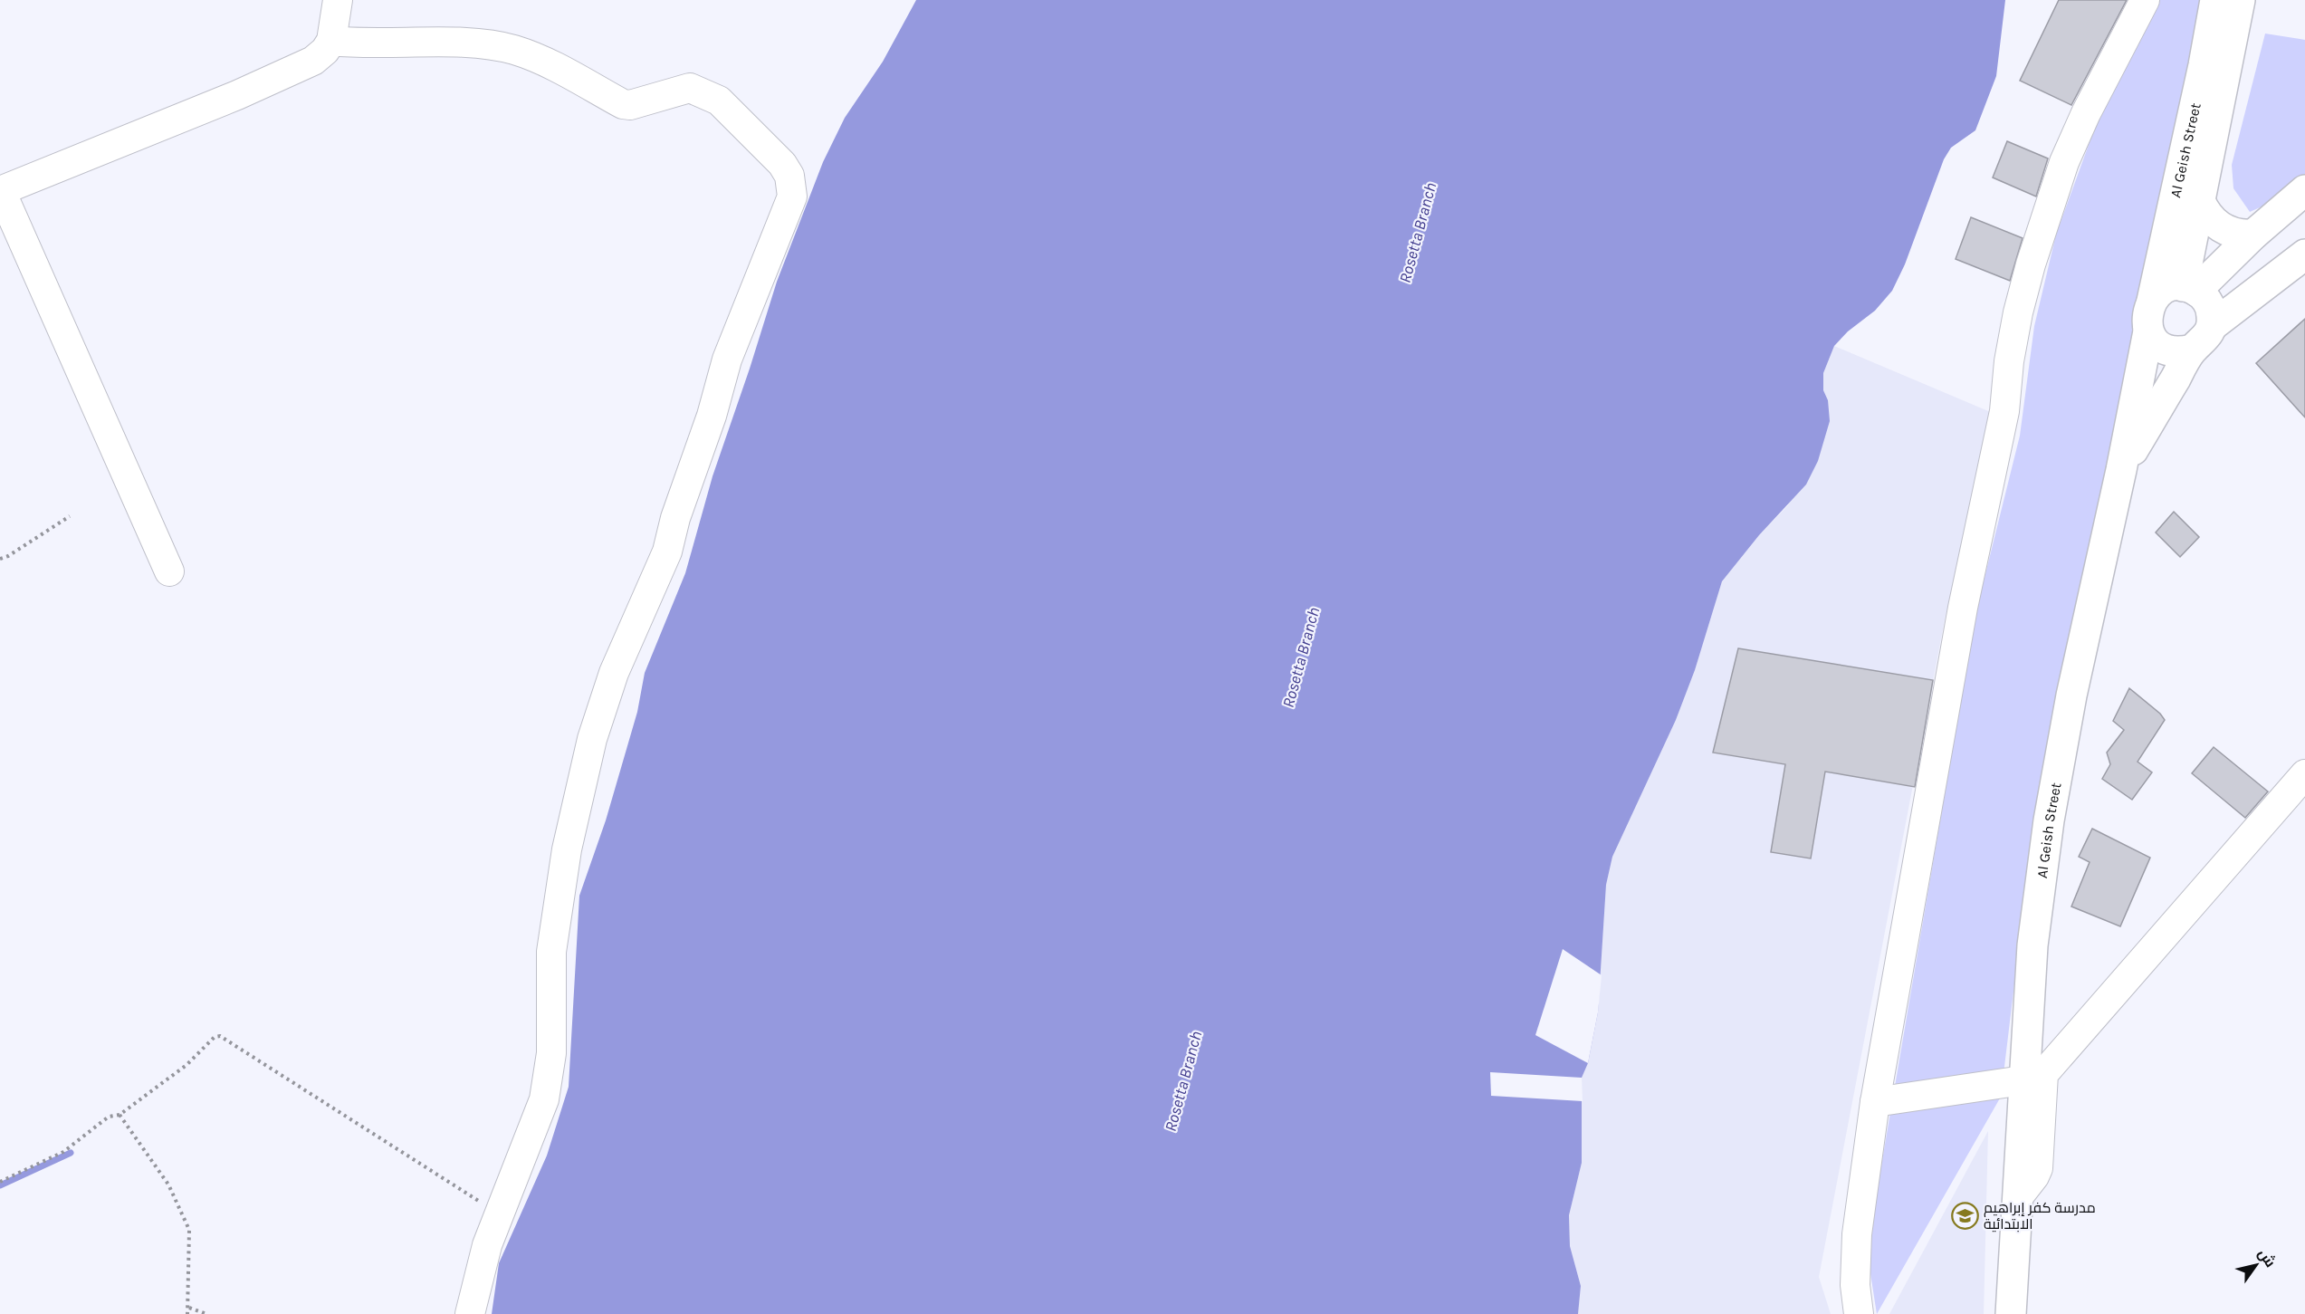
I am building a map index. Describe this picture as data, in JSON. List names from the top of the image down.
{
  "streets": {
    "main road": ["Al Geish Street"]
  },
  "water": ["Rosetta Branch"],
  "places": {
    "school or university": ["مدرسة كفر إبراهيم الابتدائية"]
  },
  "north": "top right"
}
